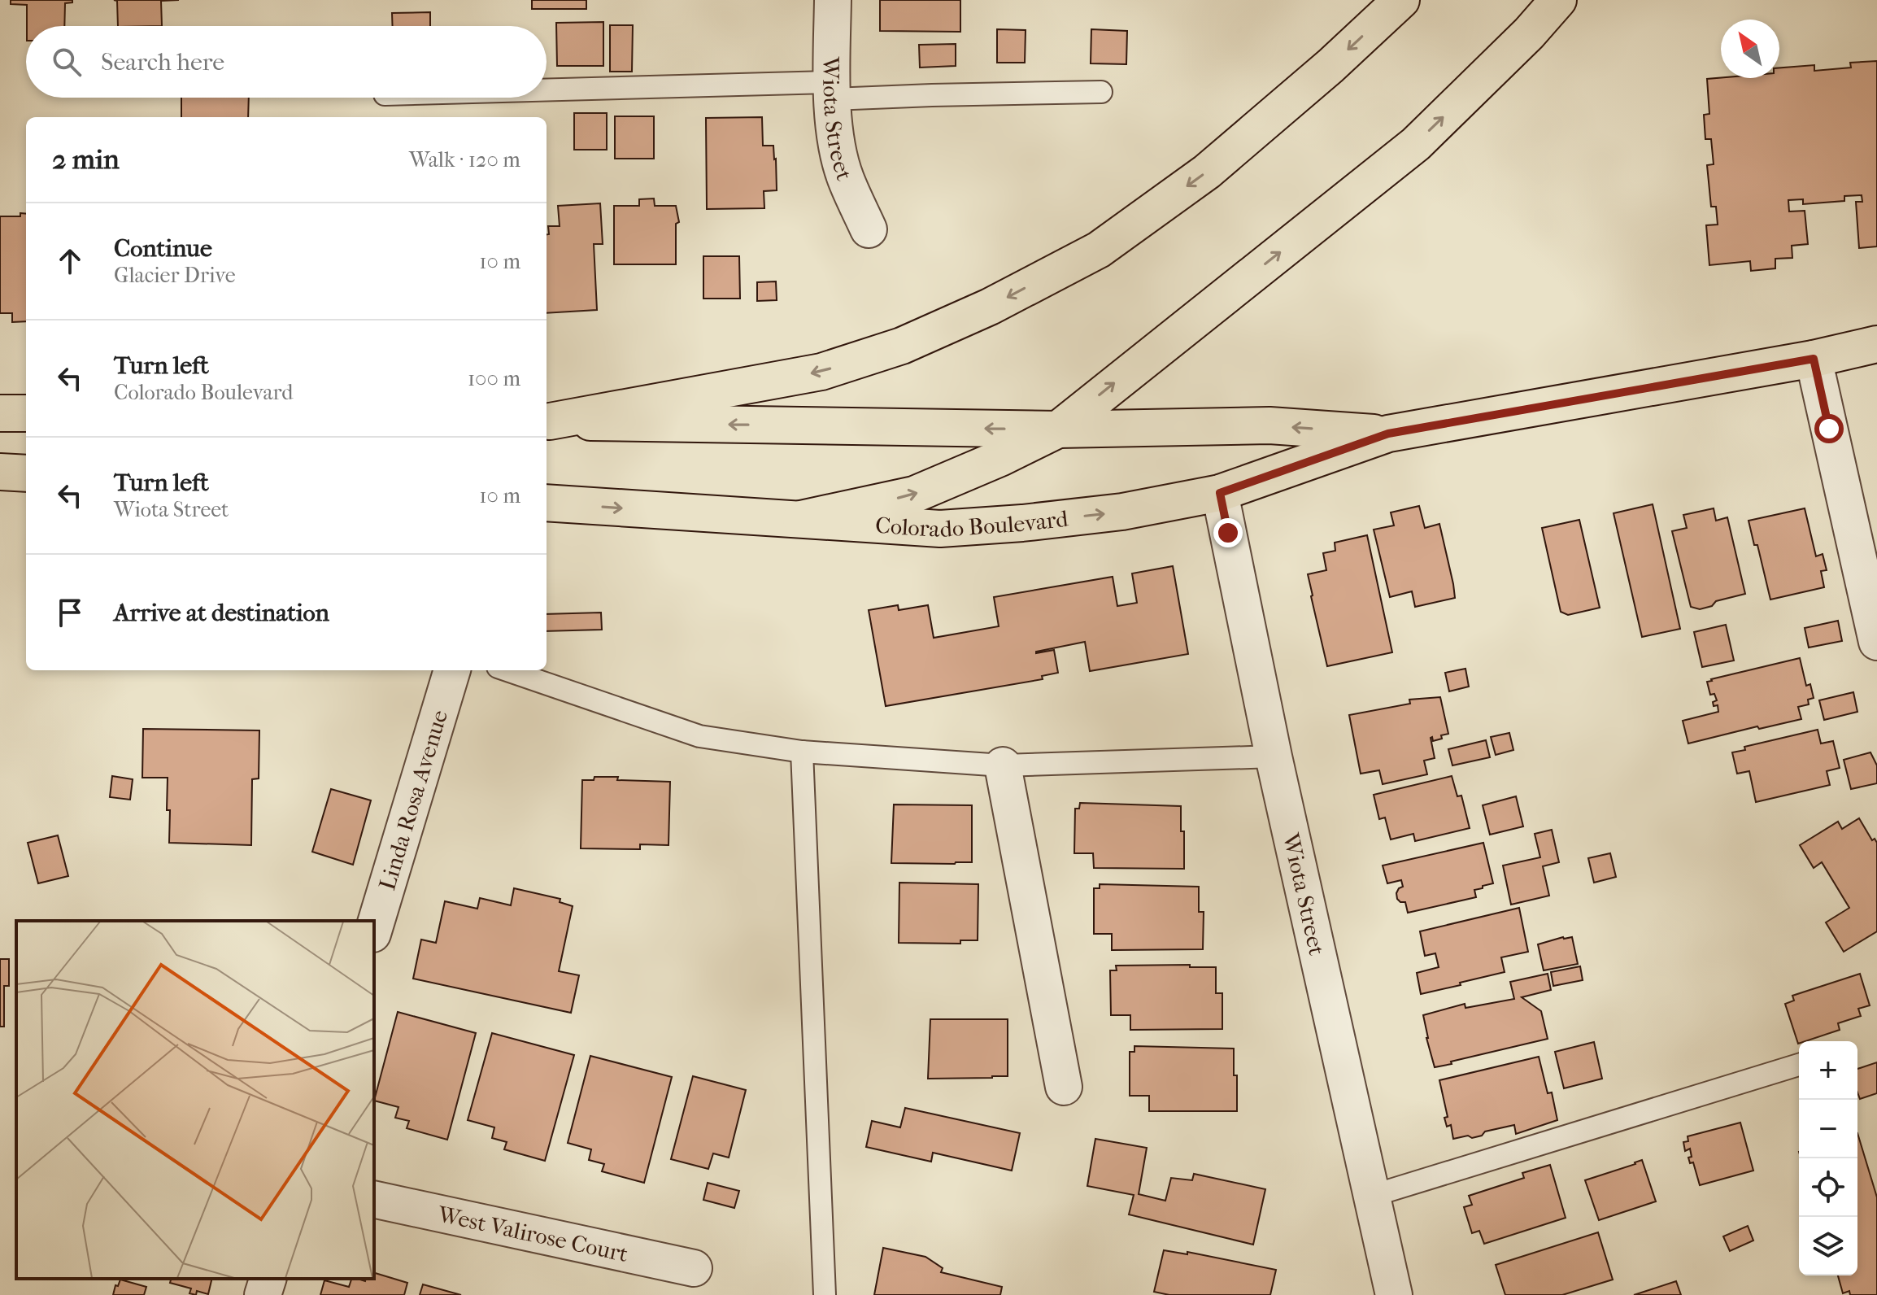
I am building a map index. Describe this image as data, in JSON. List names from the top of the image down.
{
  "streets": {
    "main road": ["Colorado Boulevard"],
    "street": ["Wiota Street", "Linda Rosa Avenue", "West Valirose Court"]
  },
  "crossings": [
    ["Wiota Street", "Colorado Boulevard"]
  ],
  "north": "top left",
  "page": {
    "search": "Search here",
    "heading": ["2 min", "Walk · 120 m"],
    "list": [
      ["Continue", "Glacier Drive", "10 m"],
      ["Turn left", "Colorado Boulevard", "100 m"],
      ["Turn left", "Wiota Street", "10 m"],
      "Arrive at destination"
    ],
    "map_buttons": ["+", "−"]
  }
}
